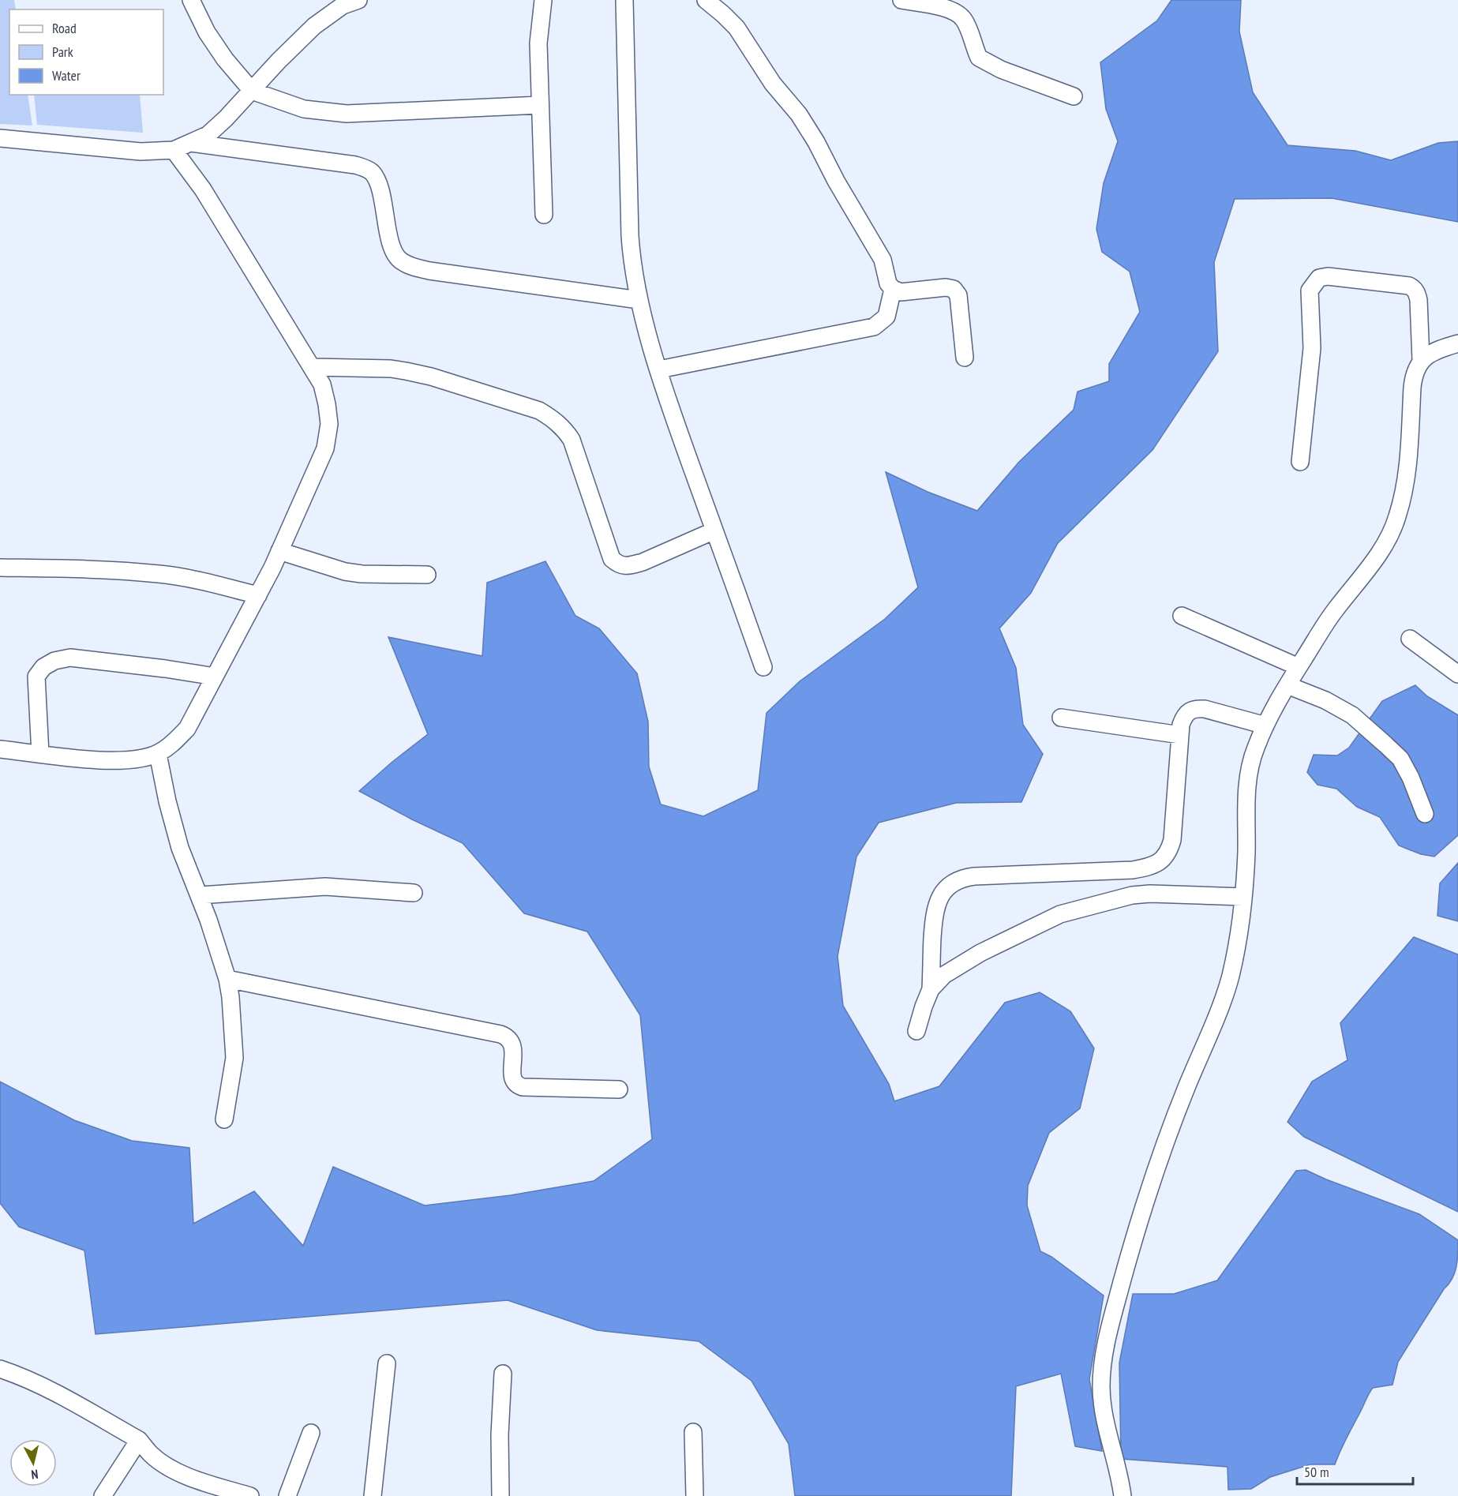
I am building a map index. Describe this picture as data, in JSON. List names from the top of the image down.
{
  "legend": ["Road", "Park", "Water"],
  "scale_bar": "50 m",
  "north": "bottom"
}
